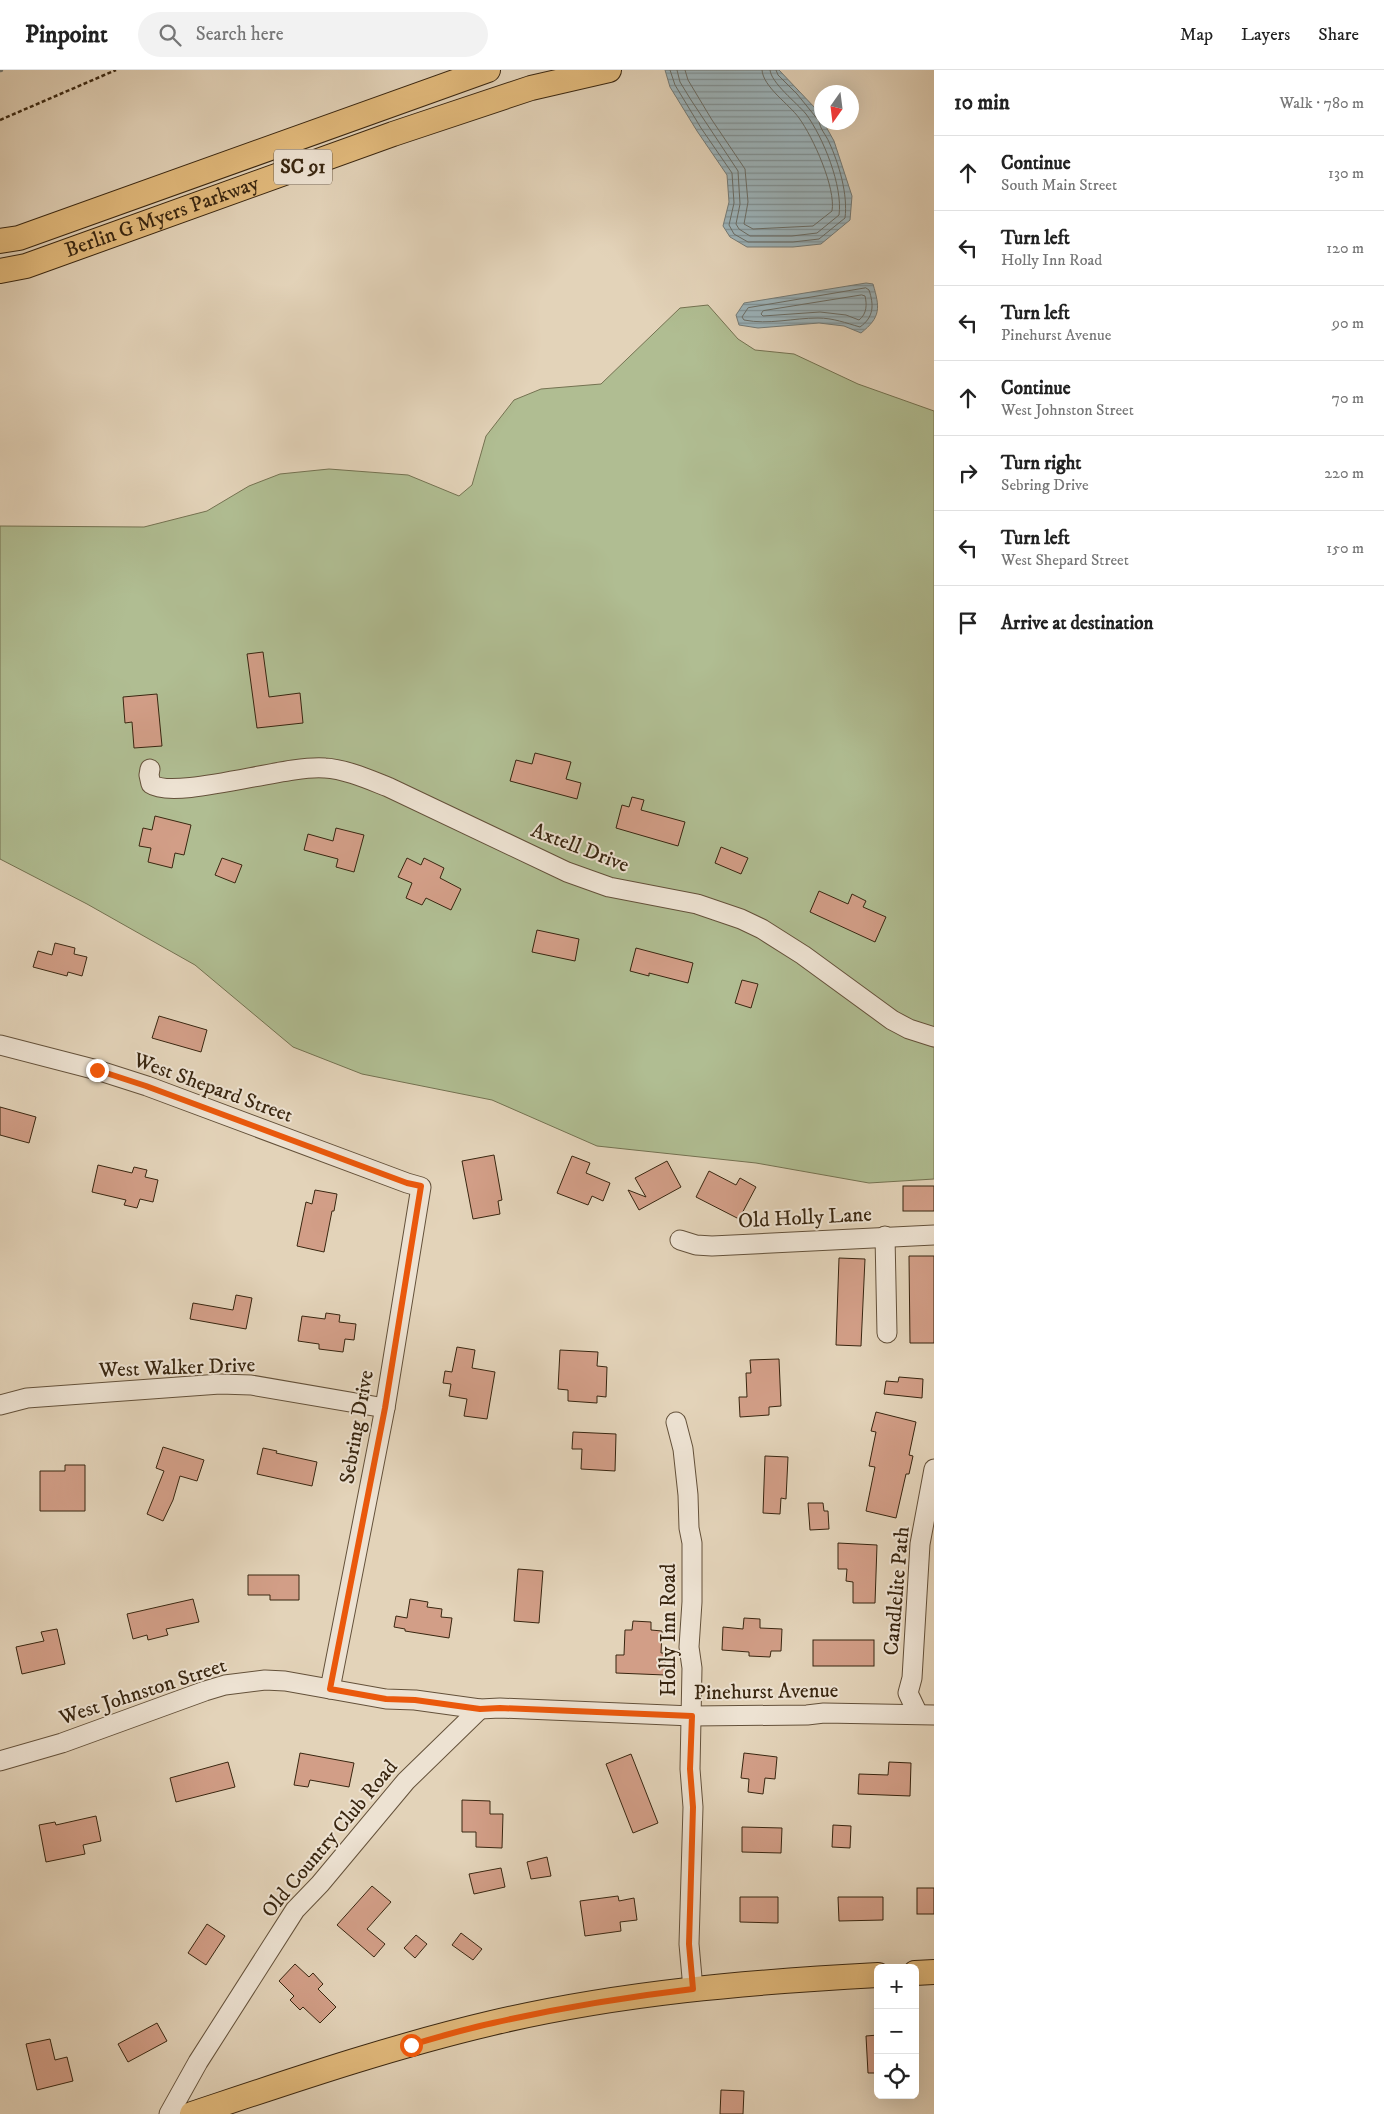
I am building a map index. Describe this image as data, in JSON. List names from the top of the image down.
{
  "streets": {
    "main road": ["SC 91", "Berlin G Myers Parkway"],
    "street": [
      "Axtell Drive",
      "West Shepard Street",
      "Old Holly Lane",
      "West Walker Drive",
      "Sebring Drive",
      "Candlelite Path",
      "Holly Inn Road",
      "West Johnston Street",
      "Pinehurst Avenue",
      "Old Country Club Road"
    ]
  },
  "crossings": [
    ["West Shepard Street", "Sebring Drive"],
    ["West Walker Drive", "Sebring Drive"],
    ["Sebring Drive", "West Johnston Street"],
    ["Candlelite Path", "Pinehurst Avenue"],
    ["Holly Inn Road", "Pinehurst Avenue"],
    ["West Johnston Street", "Pinehurst Avenue"],
    ["West Johnston Street", "Old Country Club Road"],
    ["Pinehurst Avenue", "Old Country Club Road"]
  ],
  "north": "bottom",
  "page": {
    "header": "Pinpoint",
    "search": "Search here",
    "nav": ["Map", "Layers", "Share"],
    "heading": ["10 min", "Walk · 780 m"],
    "list": [
      ["Continue", "South Main Street", "130 m"],
      ["Turn left", "Holly Inn Road", "120 m"],
      ["Turn left", "Pinehurst Avenue", "90 m"],
      ["Continue", "West Johnston Street", "70 m"],
      ["Turn right", "Sebring Drive", "220 m"],
      ["Turn left", "West Shepard Street", "150 m"],
      "Arrive at destination"
    ],
    "map_buttons": ["+", "−"]
  }
}
